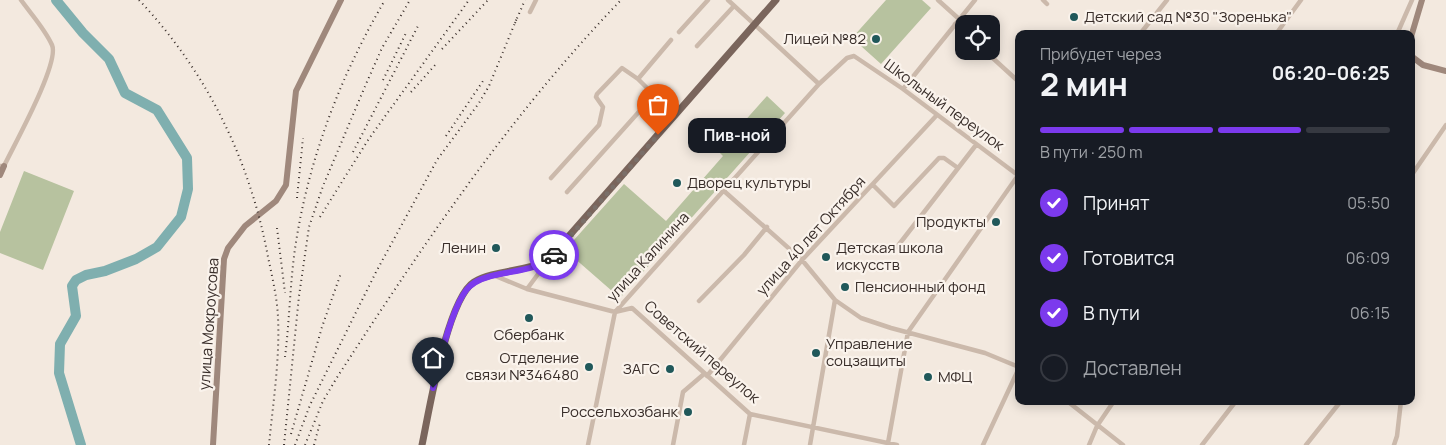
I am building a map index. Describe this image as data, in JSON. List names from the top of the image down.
{
  "streets": {
    "street": [
      "Школьный переулок",
      "улица 40 лет Октября",
      "улица Калинина",
      "улица Мокроусова",
      "Советский переулок"
    ]
  },
  "crossings": [
    ["Школьный переулок", "улица 40 лет Октября"],
    ["Школьный переулок", "улица Калинина"],
    ["улица 40 лет Октября", "Советский переулок"],
    ["улица Калинина", "Советский переулок"]
  ],
  "places": [
    "Детский сад №30 \"Зоренька\"",
    "Лицей №82",
    "Пив-ной",
    "Дворец культуры",
    "Продукты",
    "Ленин",
    "Детская школа искусств",
    "Пенсионный фонд",
    "Сбербанк",
    "Управление соцзащиты",
    "Отделение связи №346480",
    "ЗАГС",
    "МФЦ",
    "Россельхозбанк"
  ],
  "page": {
    "heading": ["2 мин", "Прибудет через", "06:20–06:25"],
    "bar": "В пути · 250 m",
    "bubble": "Пив-ной",
    "list": [
      ["Принят", "05:50"],
      ["Готовится", "06:09"],
      ["В пути", "06:15"],
      "Доставлен"
    ]
  }
}
